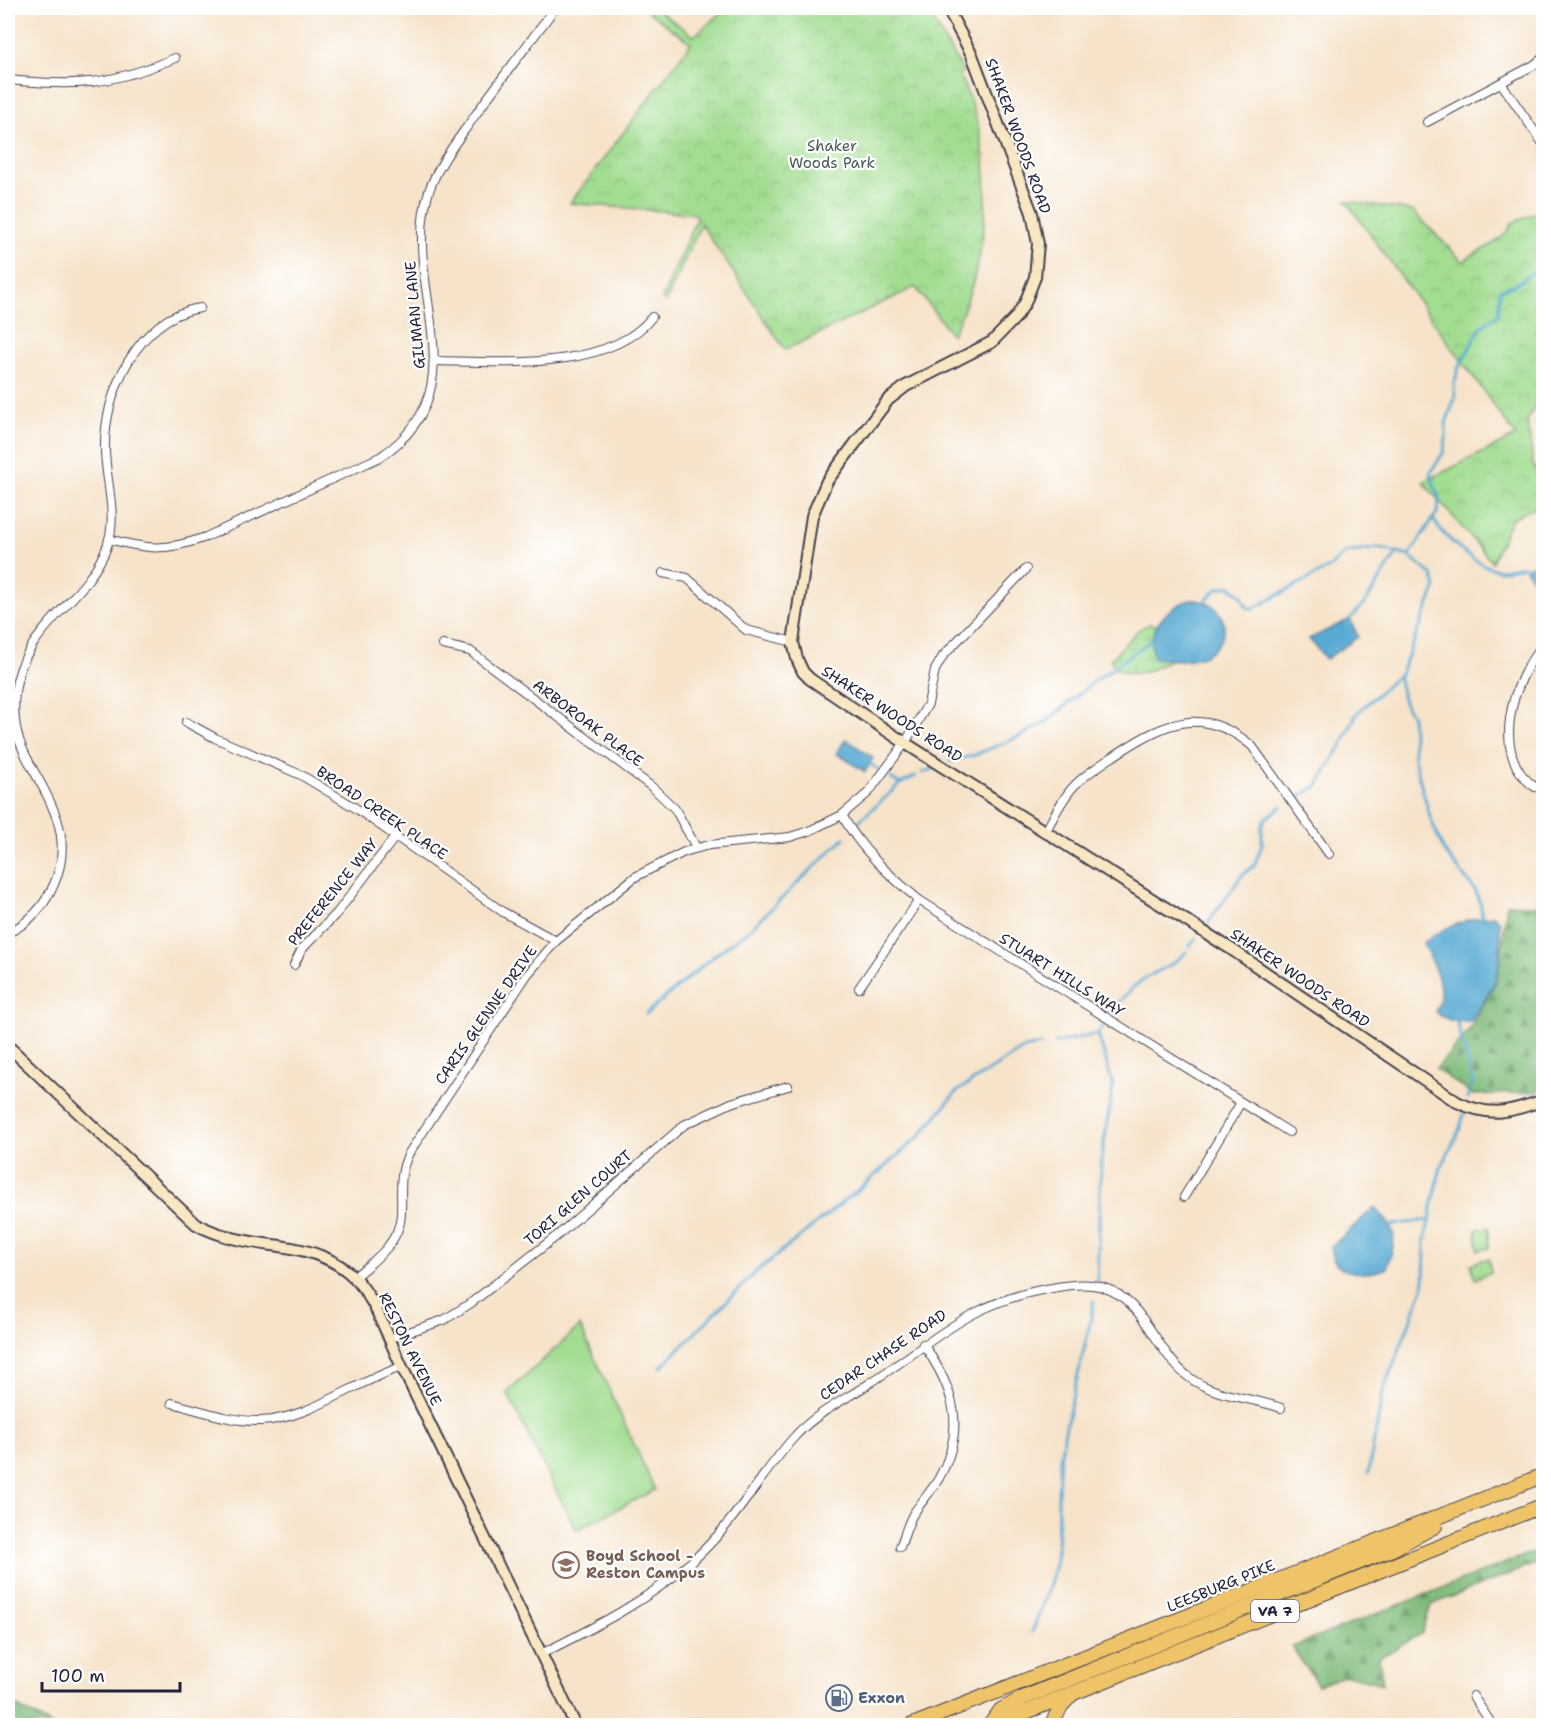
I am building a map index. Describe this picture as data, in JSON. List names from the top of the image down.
{
  "streets": {
    "highway": ["LEESBURG PIKE", "VA 7"],
    "street": [
      "SHAKER WOODS ROAD",
      "GILMAN LANE",
      "ARBOROAK PLACE",
      "BROAD CREEK PLACE",
      "PREFERENCE WAY",
      "STUART HILLS WAY",
      "CARIS GLENNE DRIVE",
      "TORI GLEN COURT",
      "RESTON AVENUE",
      "CEDAR CHASE ROAD"
    ]
  },
  "crossings": [
    ["SHAKER WOODS ROAD", "CARIS GLENNE DRIVE"],
    ["ARBOROAK PLACE", "CARIS GLENNE DRIVE"],
    ["BROAD CREEK PLACE", "PREFERENCE WAY"],
    ["BROAD CREEK PLACE", "CARIS GLENNE DRIVE"],
    ["STUART HILLS WAY", "CARIS GLENNE DRIVE"],
    ["CARIS GLENNE DRIVE", "RESTON AVENUE"],
    ["TORI GLEN COURT", "RESTON AVENUE"],
    ["RESTON AVENUE", "CEDAR CHASE ROAD"]
  ],
  "parks": ["Shaker Woods Park"],
  "places": {
    "school or university": ["Boyd School - Reston Campus"],
    "fuel station": ["Exxon"]
  },
  "scale_bar": "100 m"
}
